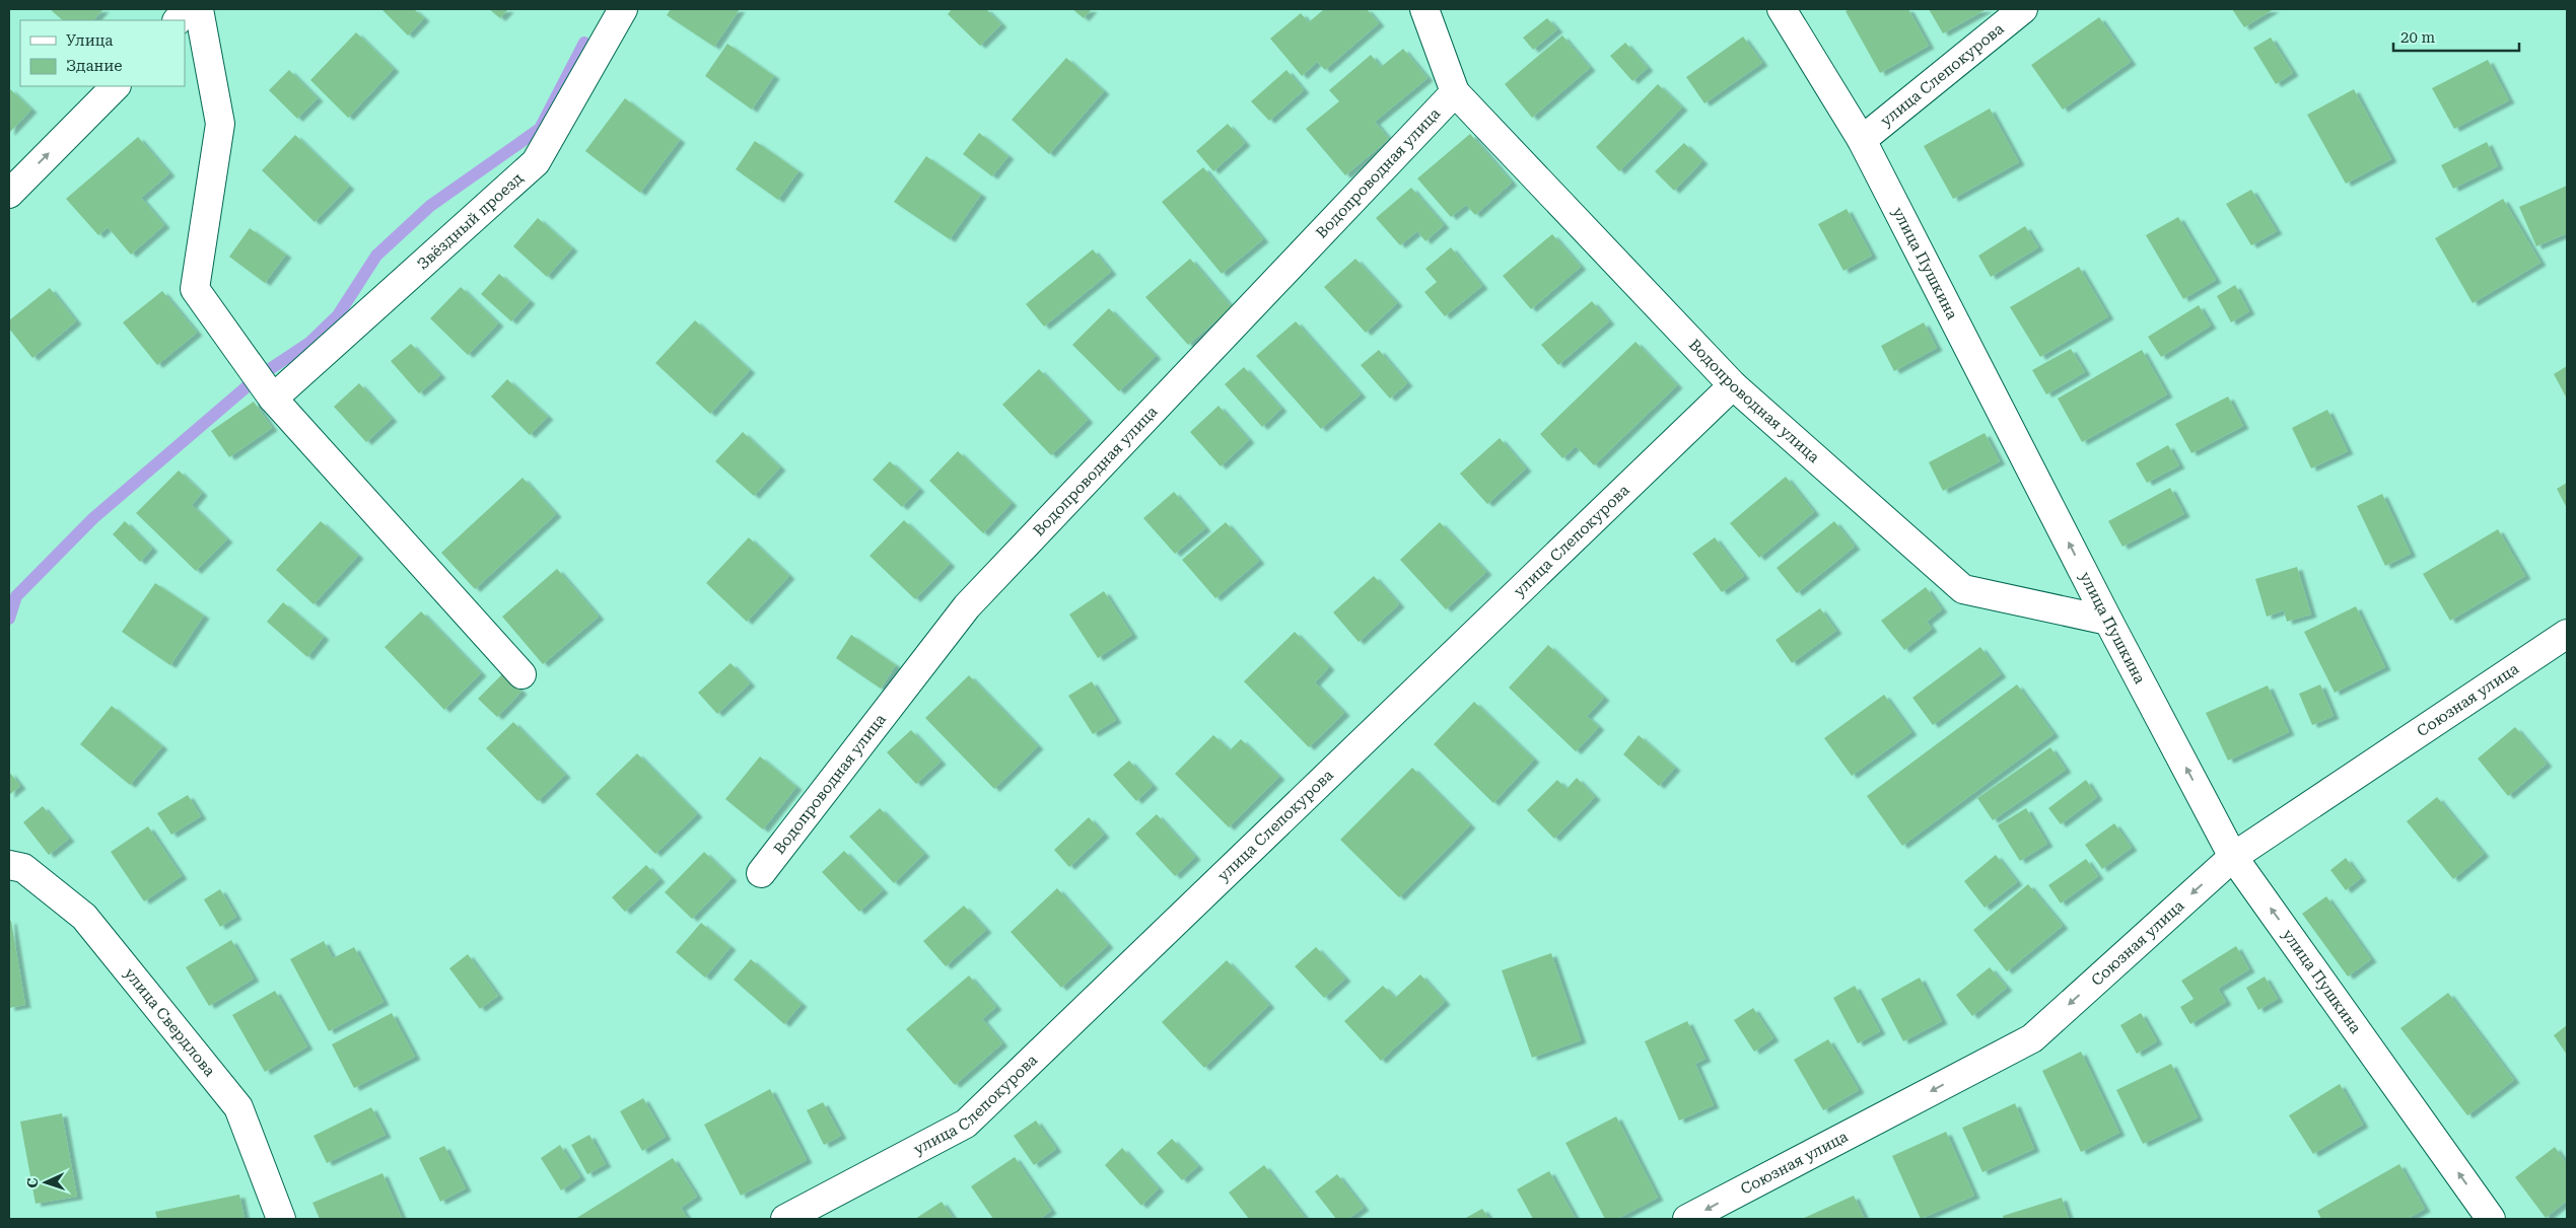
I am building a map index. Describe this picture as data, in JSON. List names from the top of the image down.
{
  "streets": {
    "street": [
      "улица Слепокурова",
      "Водопроводная улица",
      "Звёздный проезд",
      "улица Пушкина",
      "Союзная улица",
      "улица Свердлова"
    ]
  },
  "crossings": [
    ["улица Слепокурова", "Водопроводная улица"],
    ["улица Слепокурова", "улица Пушкина"],
    ["Водопроводная улица", "улица Пушкина"],
    ["улица Пушкина", "Союзная улица"]
  ],
  "one_way": ["улица Пушкина", "Союзная улица"],
  "legend": ["Улица", "Здание"],
  "scale_bar": "20 m",
  "north": "left"
}
